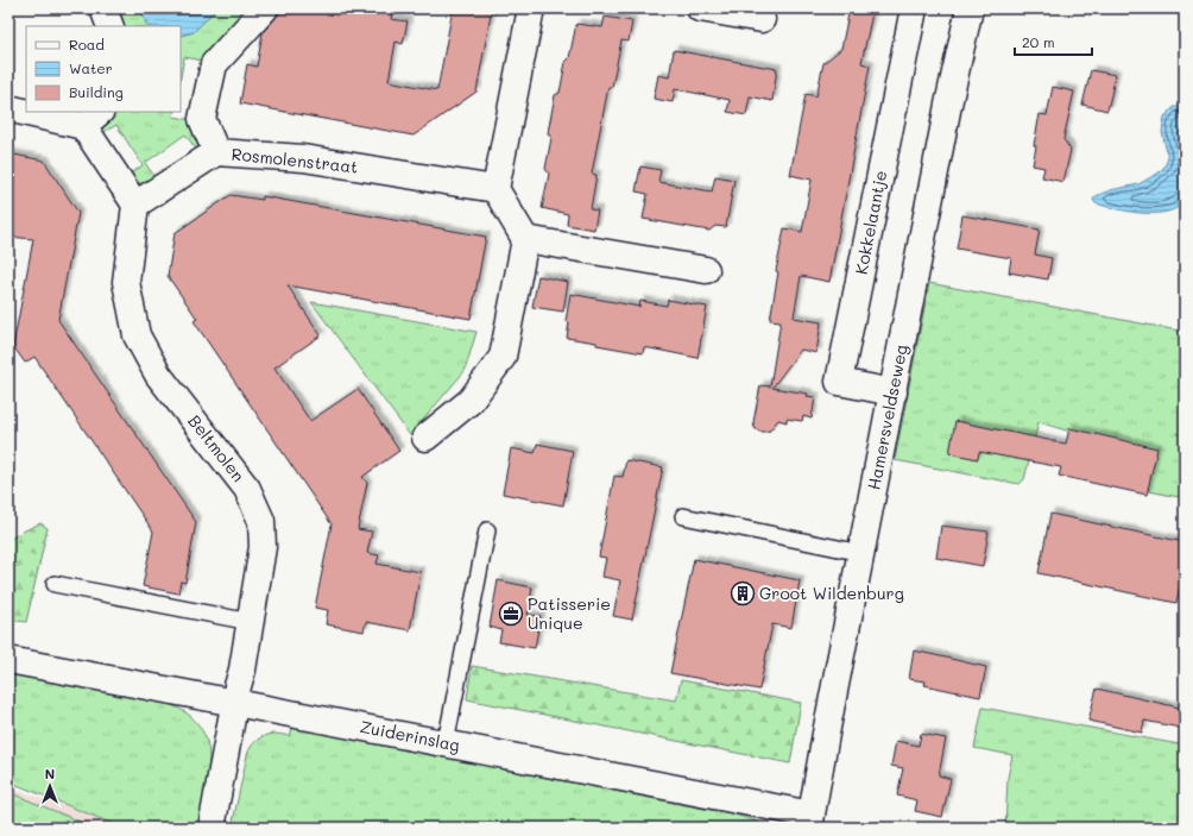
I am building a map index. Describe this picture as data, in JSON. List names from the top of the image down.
{
  "streets": {
    "street": [
      "Rosmolenstraat",
      "Kokkelaantje",
      "Hamersveldseweg",
      "Beltmolen",
      "Zuiderinslag"
    ]
  },
  "crossings": [
    ["Rosmolenstraat", "Beltmolen"],
    ["Kokkelaantje", "Hamersveldseweg"],
    ["Hamersveldseweg", "Zuiderinslag"],
    ["Beltmolen", "Zuiderinslag"]
  ],
  "places": {
    "building": ["Groot Wildenburg"],
    "office": ["Patisserie Unique"]
  },
  "legend": ["Road", "Water", "Building"],
  "scale_bar": "20 m",
  "north": "top"
}
